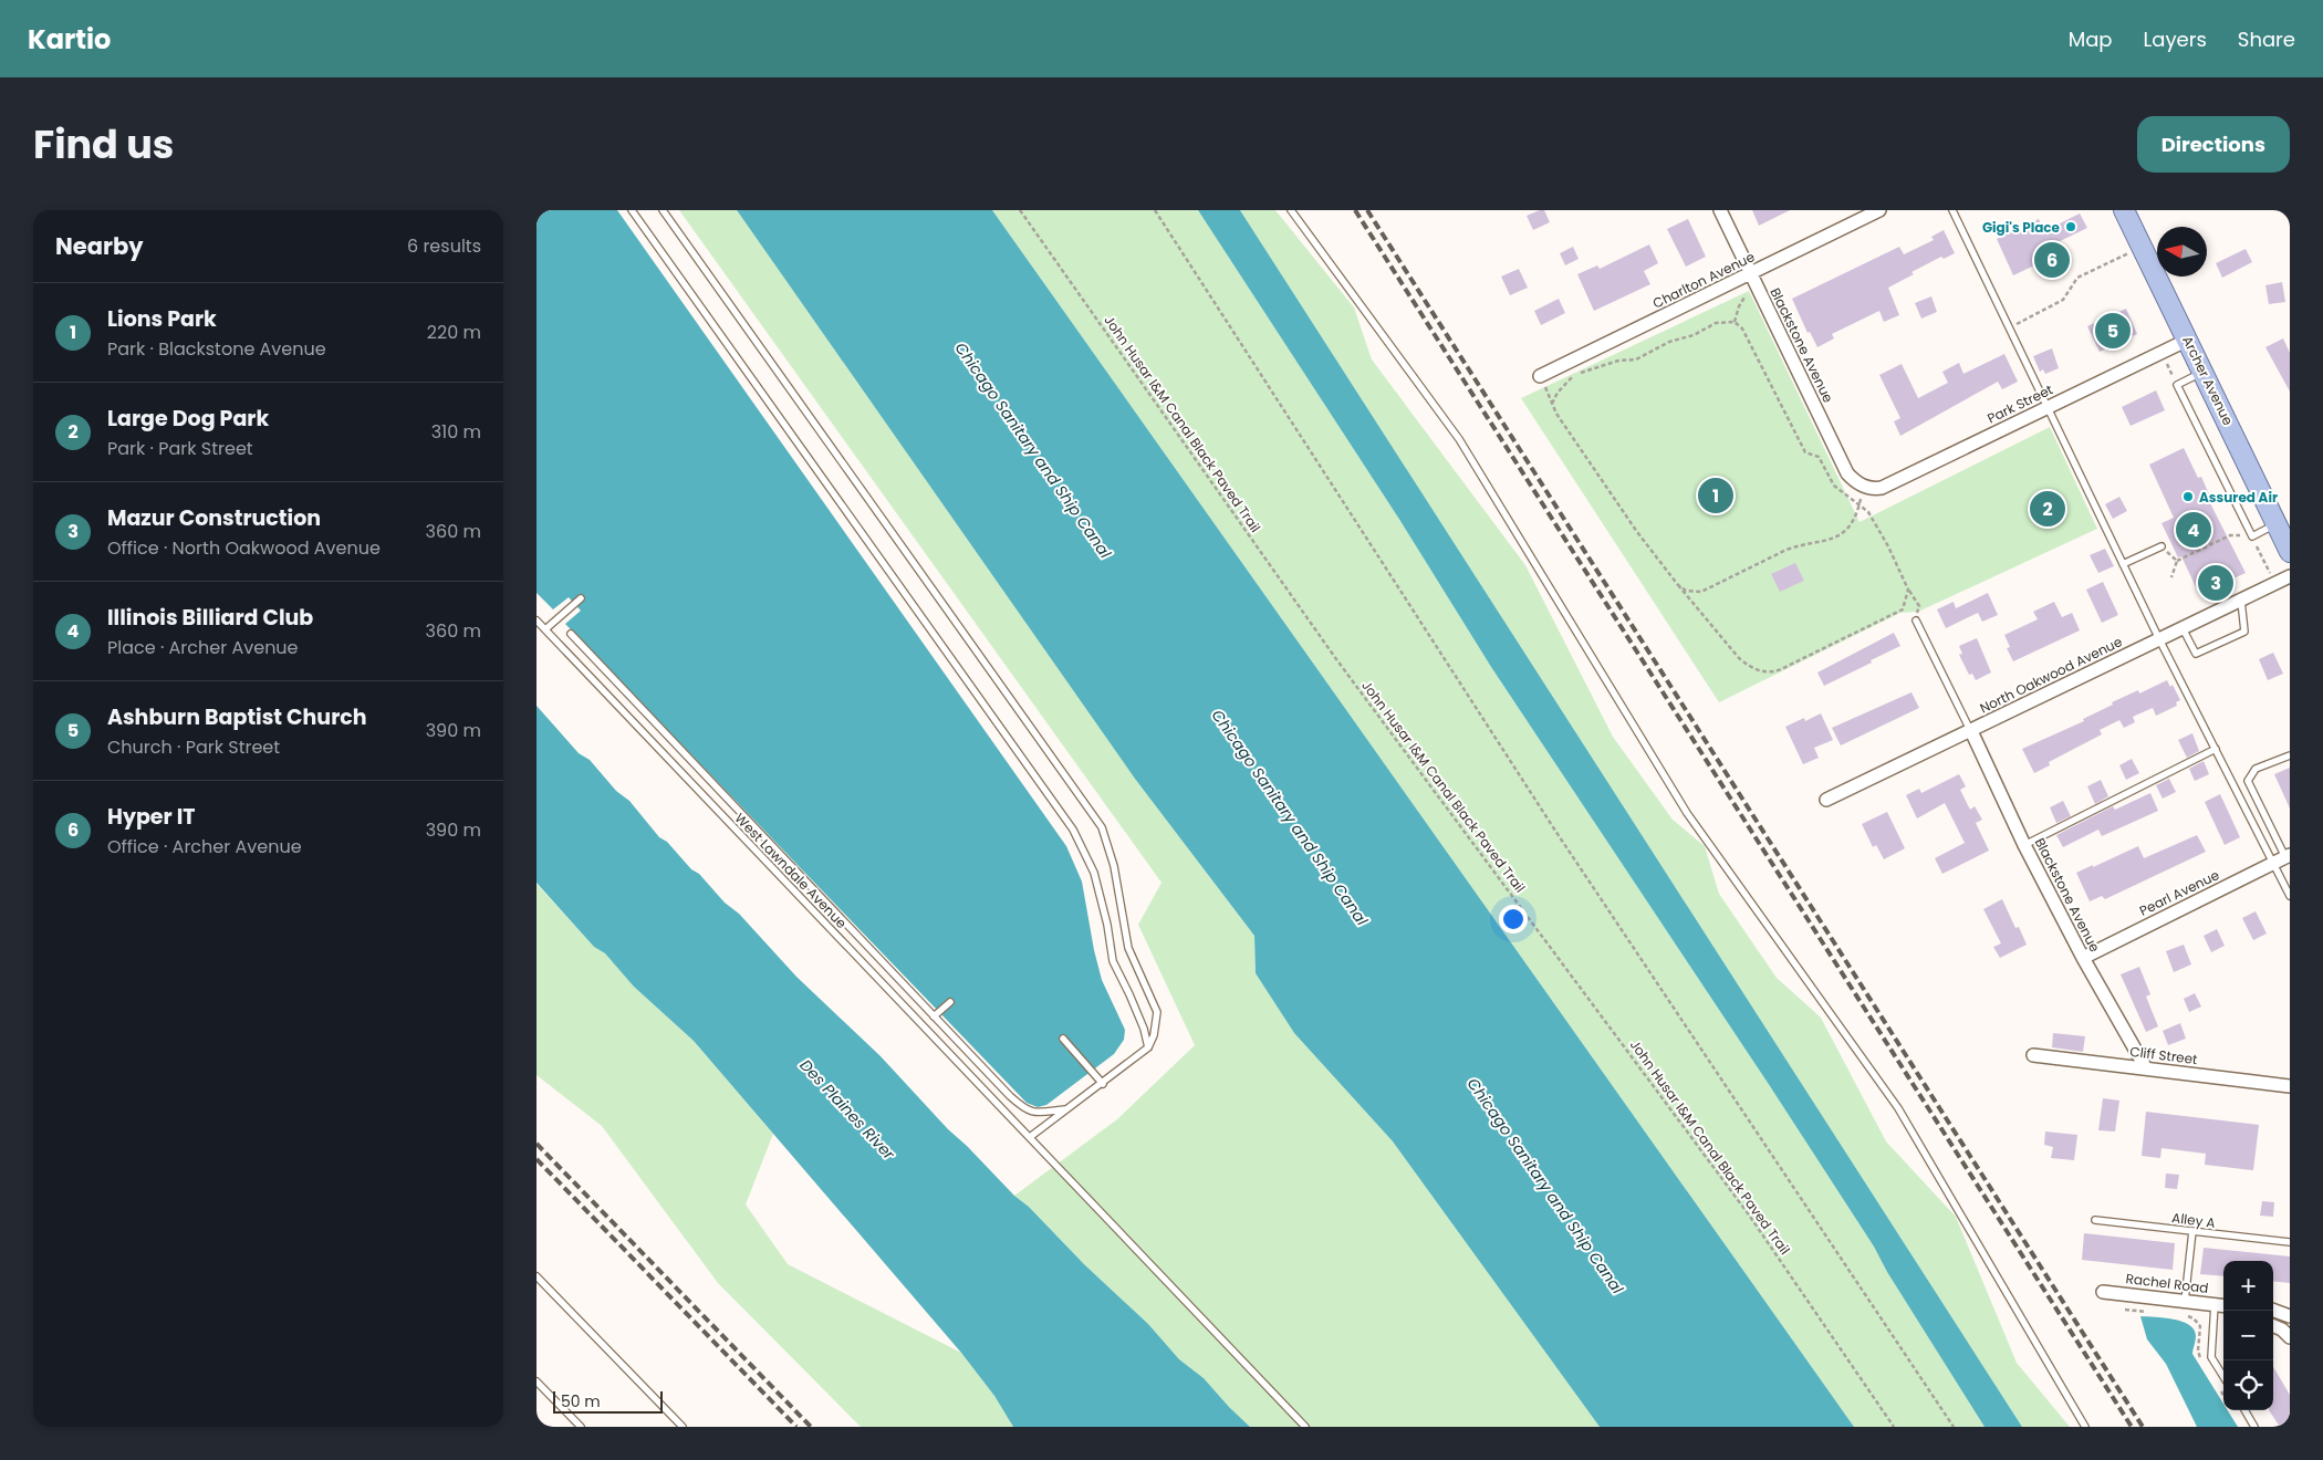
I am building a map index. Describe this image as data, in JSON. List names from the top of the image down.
{
  "streets": {
    "main road": ["Archer Avenue"],
    "street": [
      "Charlton Avenue",
      "Blackstone Avenue",
      "Park Street",
      "North Oakwood Avenue",
      "Pearl Avenue",
      "Cliff Street",
      "Rachel Road"
    ],
    "lane": ["West Lawndale Avenue", "Alley A"],
    "path": ["John Husar I&M Canal Black Paved Trail"]
  },
  "crossings": [
    ["Charlton Avenue", "Blackstone Avenue"],
    ["Blackstone Avenue", "Park Street"],
    ["Blackstone Avenue", "North Oakwood Avenue"],
    ["Blackstone Avenue", "Pearl Avenue"],
    ["Blackstone Avenue", "Cliff Street"],
    ["Archer Avenue", "Park Street"]
  ],
  "water": ["Chicago Sanitary and Ship Canal", "Des Plaines River"],
  "places": ["Gigi's Place", "Assured Air"],
  "scale_bar": "50 m",
  "north": "left",
  "page": {
    "header": "Kartio",
    "nav": ["Map", "Layers", "Share"],
    "title": "Find us",
    "buttons": "Directions",
    "heading": ["Nearby", "6 results"],
    "pins": [
      "6",
      "5",
      "1",
      "2",
      "4",
      "3"
    ],
    "list": [
      {
        "mark": "1",
        "name": "Lions Park",
        "note": "Park · Blackstone Avenue",
        "value": "220 m"
      },
      {
        "mark": "2",
        "name": "Large Dog Park",
        "note": "Park · Park Street",
        "value": "310 m"
      },
      {
        "mark": "3",
        "name": "Mazur Construction",
        "note": "Office · North Oakwood Avenue",
        "value": "360 m"
      },
      {
        "mark": "4",
        "name": "Illinois Billiard Club",
        "note": "Place · Archer Avenue",
        "value": "360 m"
      },
      {
        "mark": "5",
        "name": "Ashburn Baptist Church",
        "note": "Church · Park Street",
        "value": "390 m"
      },
      {
        "mark": "6",
        "name": "Hyper IT",
        "note": "Office · Archer Avenue",
        "value": "390 m"
      }
    ],
    "map_buttons": ["+", "−"],
    "scale": "50 m"
  }
}
